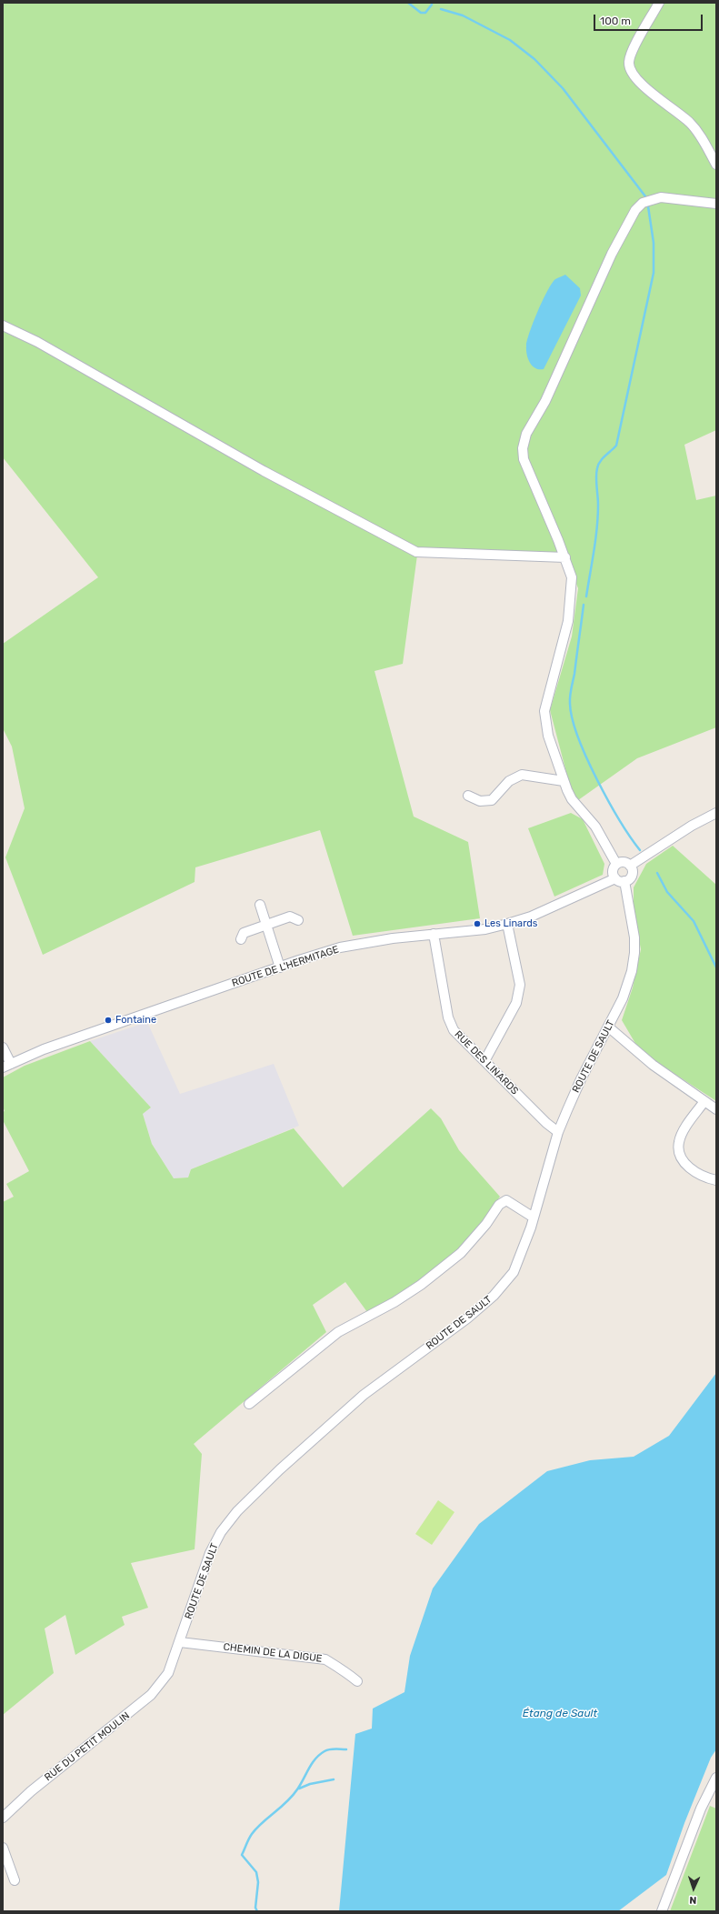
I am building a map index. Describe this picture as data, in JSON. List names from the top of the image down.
{
  "streets": {
    "street": [
      "ROUTE DE L'HERMITAGE",
      "ROUTE DE SAULT",
      "RUE DES LINARDS",
      "CHEMIN DE LA DIGUE",
      "RUE DU PETIT MOULIN"
    ]
  },
  "crossings": [
    ["ROUTE DE L'HERMITAGE", "ROUTE DE SAULT"],
    ["ROUTE DE L'HERMITAGE", "RUE DES LINARDS"],
    ["ROUTE DE SAULT", "RUE DES LINARDS"],
    ["ROUTE DE SAULT", "CHEMIN DE LA DIGUE"],
    ["ROUTE DE SAULT", "RUE DU PETIT MOULIN"]
  ],
  "water": ["Étang de Sault"],
  "places": ["Les Linards", "Fontaine"],
  "scale_bar": "100 m",
  "north": "bottom"
}
